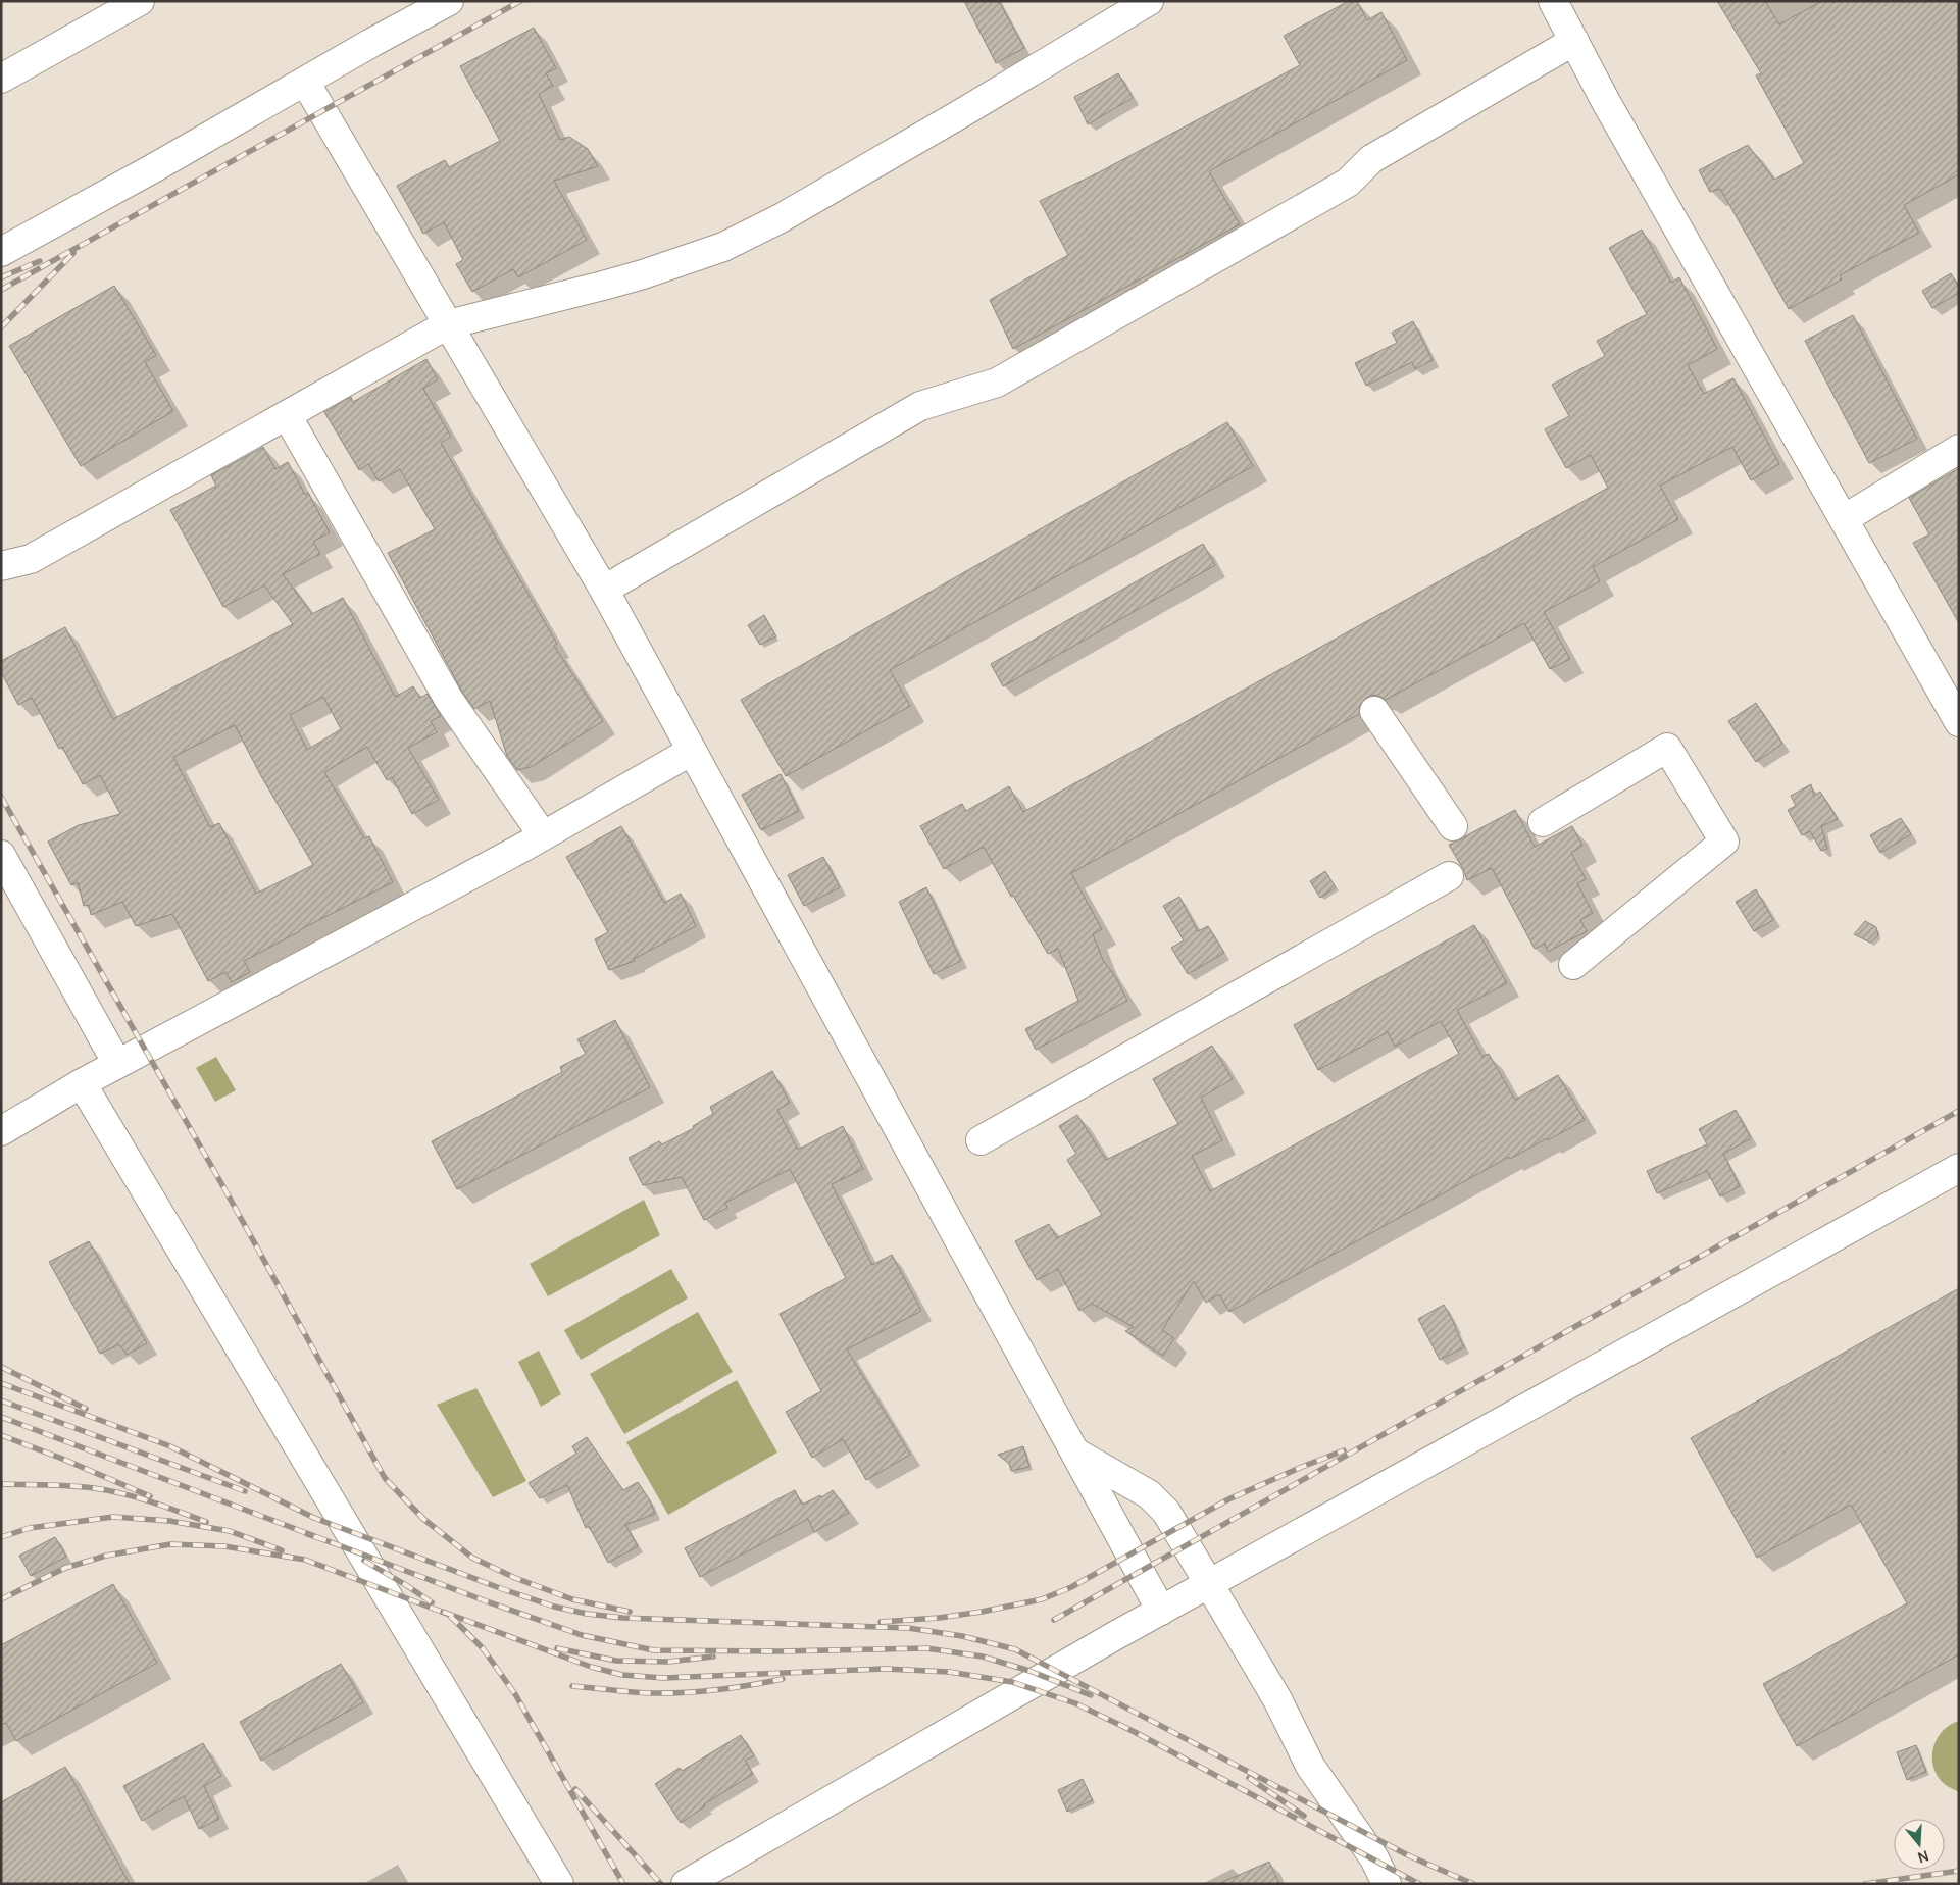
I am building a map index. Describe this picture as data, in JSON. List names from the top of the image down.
{
  "north": "bottom"
}
